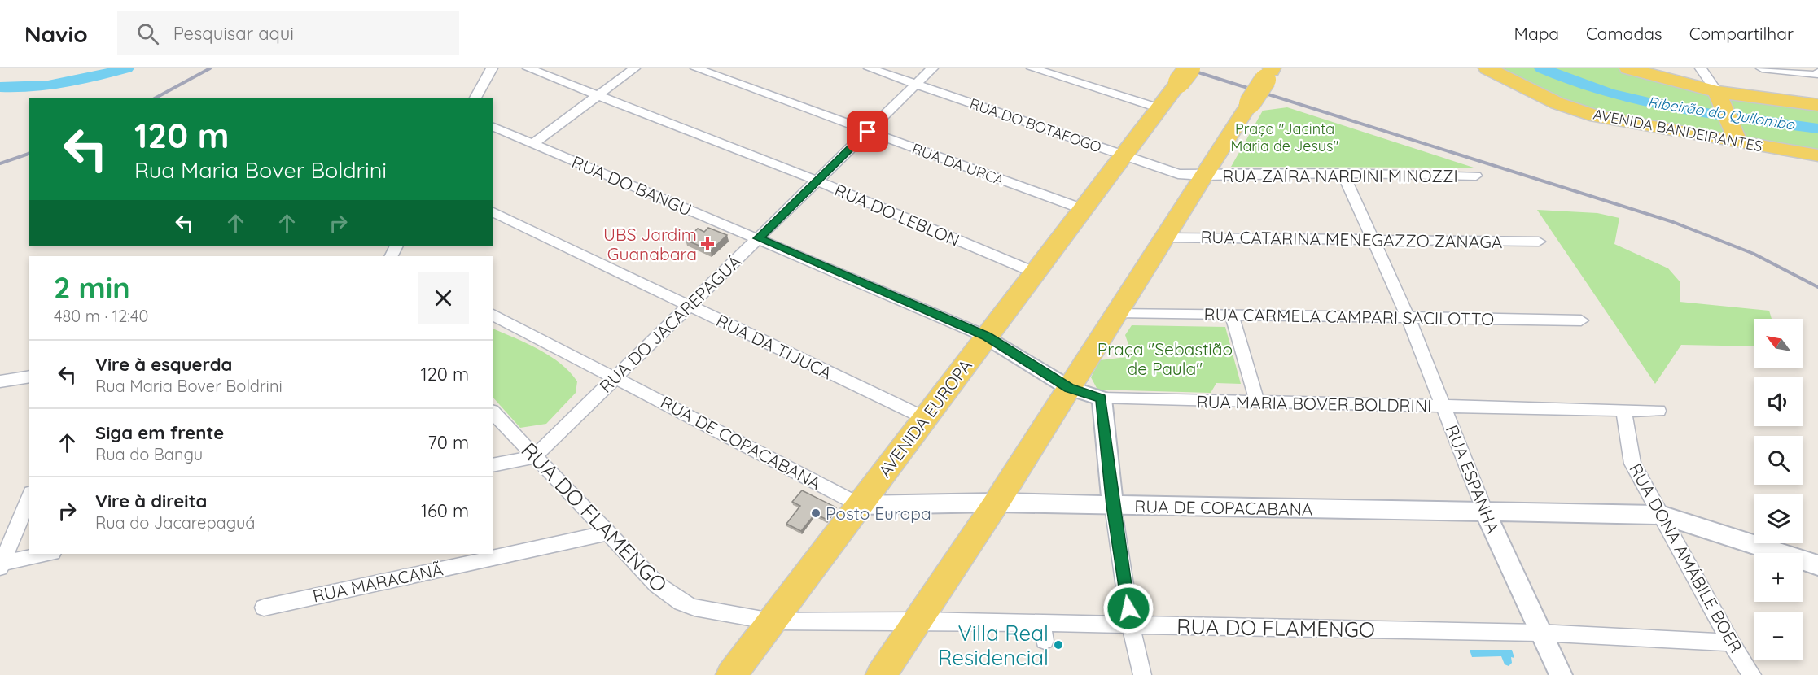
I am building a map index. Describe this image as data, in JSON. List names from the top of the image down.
{
  "streets": {
    "main road": ["AVENIDA BANDEIRANTES", "AVENIDA EUROPA"],
    "street": [
      "RUA DO BOTAFOGO",
      "RUA DA URCA",
      "RUA ZAÍRA NARDINI MINOZZI",
      "RUA DO BANGU",
      "RUA DO LEBLON",
      "RUA CATARINA MENEGAZZO ZANAGA",
      "RUA CARMELA CAMPARI SACILOTTO",
      "RUA DO JACAREPAGUÁ",
      "RUA DA TIJUCA",
      "RUA MARIA BOVER BOLDRINI",
      "RUA DE COPACABANA",
      "RUA ESPANHA",
      "RUA DO FLAMENGO",
      "RUA DONA AMÁBILE BOER",
      "RUA MARACANÃ"
    ]
  },
  "crossings": [
    ["RUA DO BOTAFOGO", "RUA ZAÍRA NARDINI MINOZZI"],
    ["RUA DO BOTAFOGO", "RUA DO JACAREPAGUÁ"],
    ["RUA DO BOTAFOGO", "AVENIDA EUROPA"],
    ["RUA DA URCA", "RUA DO JACAREPAGUÁ"],
    ["RUA DA URCA", "AVENIDA EUROPA"],
    ["RUA ZAÍRA NARDINI MINOZZI", "RUA ESPANHA"],
    ["RUA DO BANGU", "RUA DO JACAREPAGUÁ"],
    ["RUA DO BANGU", "RUA MARIA BOVER BOLDRINI"],
    ["RUA DO BANGU", "AVENIDA EUROPA"],
    ["RUA DO LEBLON", "RUA DO JACAREPAGUÁ"],
    ["RUA DO LEBLON", "AVENIDA EUROPA"],
    ["RUA CATARINA MENEGAZZO ZANAGA", "RUA ESPANHA"],
    ["RUA CARMELA CAMPARI SACILOTTO", "RUA ESPANHA"],
    ["RUA DO JACAREPAGUÁ", "RUA DA TIJUCA"],
    ["RUA DO JACAREPAGUÁ", "RUA DE COPACABANA"],
    ["RUA DO JACAREPAGUÁ", "RUA DO FLAMENGO"],
    ["RUA DA TIJUCA", "AVENIDA EUROPA"],
    ["RUA MARIA BOVER BOLDRINI", "AVENIDA EUROPA"],
    ["RUA MARIA BOVER BOLDRINI", "RUA ESPANHA"],
    ["RUA MARIA BOVER BOLDRINI", "RUA DONA AMÁBILE BOER"],
    ["AVENIDA EUROPA", "RUA DE COPACABANA"],
    ["AVENIDA EUROPA", "RUA DO FLAMENGO"],
    ["RUA DE COPACABANA", "RUA ESPANHA"],
    ["RUA DE COPACABANA", "RUA DONA AMÁBILE BOER"],
    ["RUA ESPANHA", "RUA DO FLAMENGO"],
    ["RUA DO FLAMENGO", "RUA DONA AMÁBILE BOER"],
    ["RUA DO FLAMENGO", "RUA MARACANÃ"]
  ],
  "water": ["Ribeirão do Quilombo"],
  "parks": ["Praça \"Jacinta Maria de Jesus\"", "Praça \"Sebastião de Paula\""],
  "places": {
    "health": ["UBS Jardim Guanabara"],
    "other": ["Posto Europa", "Villa Real Residencial"]
  },
  "north": "top left",
  "page": {
    "header": "Navio",
    "search": "Pesquisar aqui",
    "nav": ["Mapa", "Camadas", "Compartilhar"],
    "turn": ["120 m", "Rua Maria Bover Boldrini"],
    "heading": ["2 min", "480 m · 12:40"],
    "map_buttons": ["+", "−"],
    "list": [
      {
        "name": "Vire à esquerda",
        "note": "Rua Maria Bover Boldrini",
        "value": "120 m"
      },
      {
        "name": "Siga em frente",
        "note": "Rua do Bangu",
        "value": "70 m"
      },
      {
        "name": "Vire à direita",
        "note": "Rua do Jacarepaguá",
        "value": "160 m"
      }
    ]
  }
}
